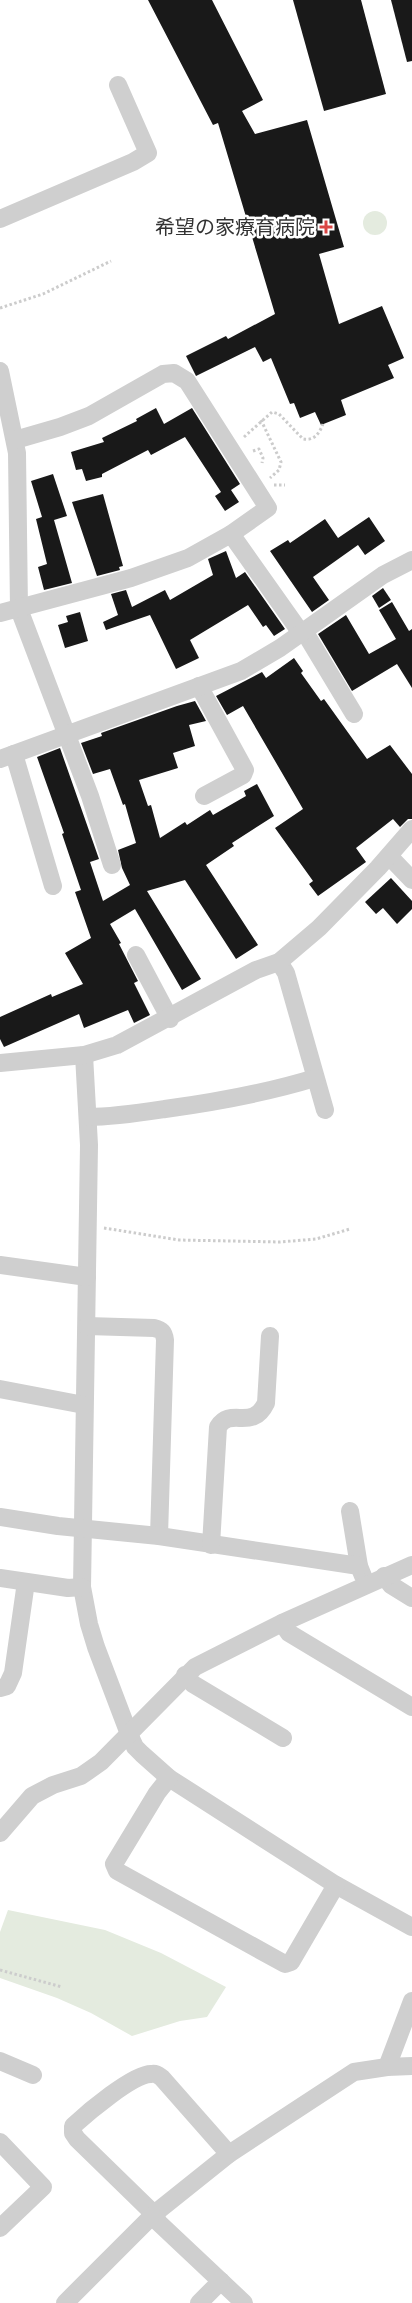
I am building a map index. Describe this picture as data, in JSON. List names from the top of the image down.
{
  "places": {
    "health": ["希望の家療育病院"]
  }
}
